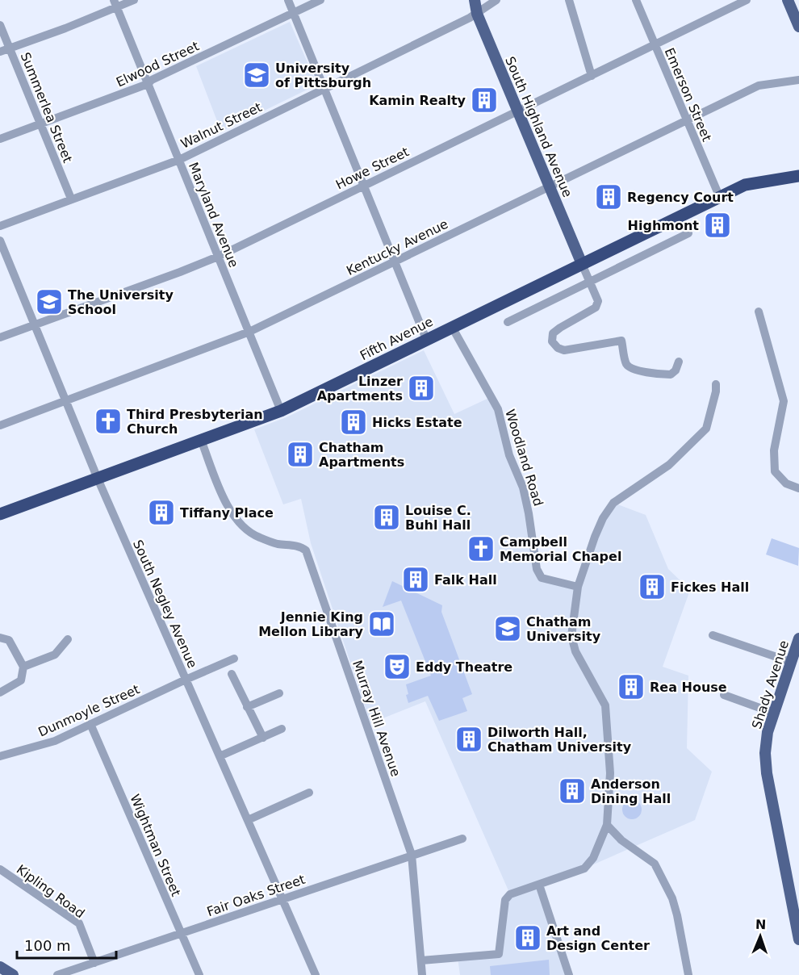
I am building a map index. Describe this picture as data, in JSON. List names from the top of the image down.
{
  "streets": {
    "highway": ["Fifth Avenue"],
    "main road": ["South Highland Avenue", "Shady Avenue"],
    "street": [
      "Elwood Street",
      "Emerson Street",
      "Summerlea Street",
      "Walnut Street",
      "Howe Street",
      "Maryland Avenue",
      "Kentucky Avenue",
      "Woodland Road",
      "South Negley Avenue",
      "Dunmoyle Street",
      "Murray Hill Avenue",
      "Wightman Street",
      "Kipling Road",
      "Fair Oaks Street"
    ]
  },
  "crossings": [
    ["Elwood Street", "Summerlea Street"],
    ["Elwood Street", "Maryland Avenue"],
    ["Emerson Street", "Howe Street"],
    ["Emerson Street", "Kentucky Avenue"],
    ["Emerson Street", "Fifth Avenue"],
    ["Summerlea Street", "Walnut Street"],
    ["Walnut Street", "South Highland Avenue"],
    ["Walnut Street", "Maryland Avenue"],
    ["South Highland Avenue", "Howe Street"],
    ["South Highland Avenue", "Kentucky Avenue"],
    ["South Highland Avenue", "Fifth Avenue"],
    ["Howe Street", "Maryland Avenue"],
    ["Howe Street", "South Negley Avenue"],
    ["Maryland Avenue", "Kentucky Avenue"],
    ["Maryland Avenue", "Fifth Avenue"],
    ["Kentucky Avenue", "South Negley Avenue"],
    ["Fifth Avenue", "Woodland Road"],
    ["Fifth Avenue", "South Negley Avenue"],
    ["Fifth Avenue", "Murray Hill Avenue"],
    ["South Negley Avenue", "Dunmoyle Street"],
    ["South Negley Avenue", "Fair Oaks Street"],
    ["Dunmoyle Street", "Wightman Street"],
    ["Murray Hill Avenue", "Fair Oaks Street"],
    ["Wightman Street", "Fair Oaks Street"],
    ["Kipling Road", "Fair Oaks Street"]
  ],
  "places": {
    "school or university": ["University of Pittsburgh", "The University School", "Chatham University"],
    "building": [
      "Kamin Realty",
      "Regency Court",
      "Highmont",
      "Linzer Apartments",
      "Hicks Estate",
      "Chatham Apartments",
      "Tiffany Place",
      "Louise C. Buhl Hall",
      "Falk Hall",
      "Fickes Hall",
      "Rea House",
      "Dilworth Hall, Chatham University",
      "Anderson Dining Hall",
      "Art and Design Center"
    ],
    "church": ["Third Presbyterian Church", "Campbell Memorial Chapel"],
    "library": ["Jennie King Mellon Library"],
    "theatre": ["Eddy Theatre"]
  },
  "scale_bar": "100 m",
  "north": "top"
}
